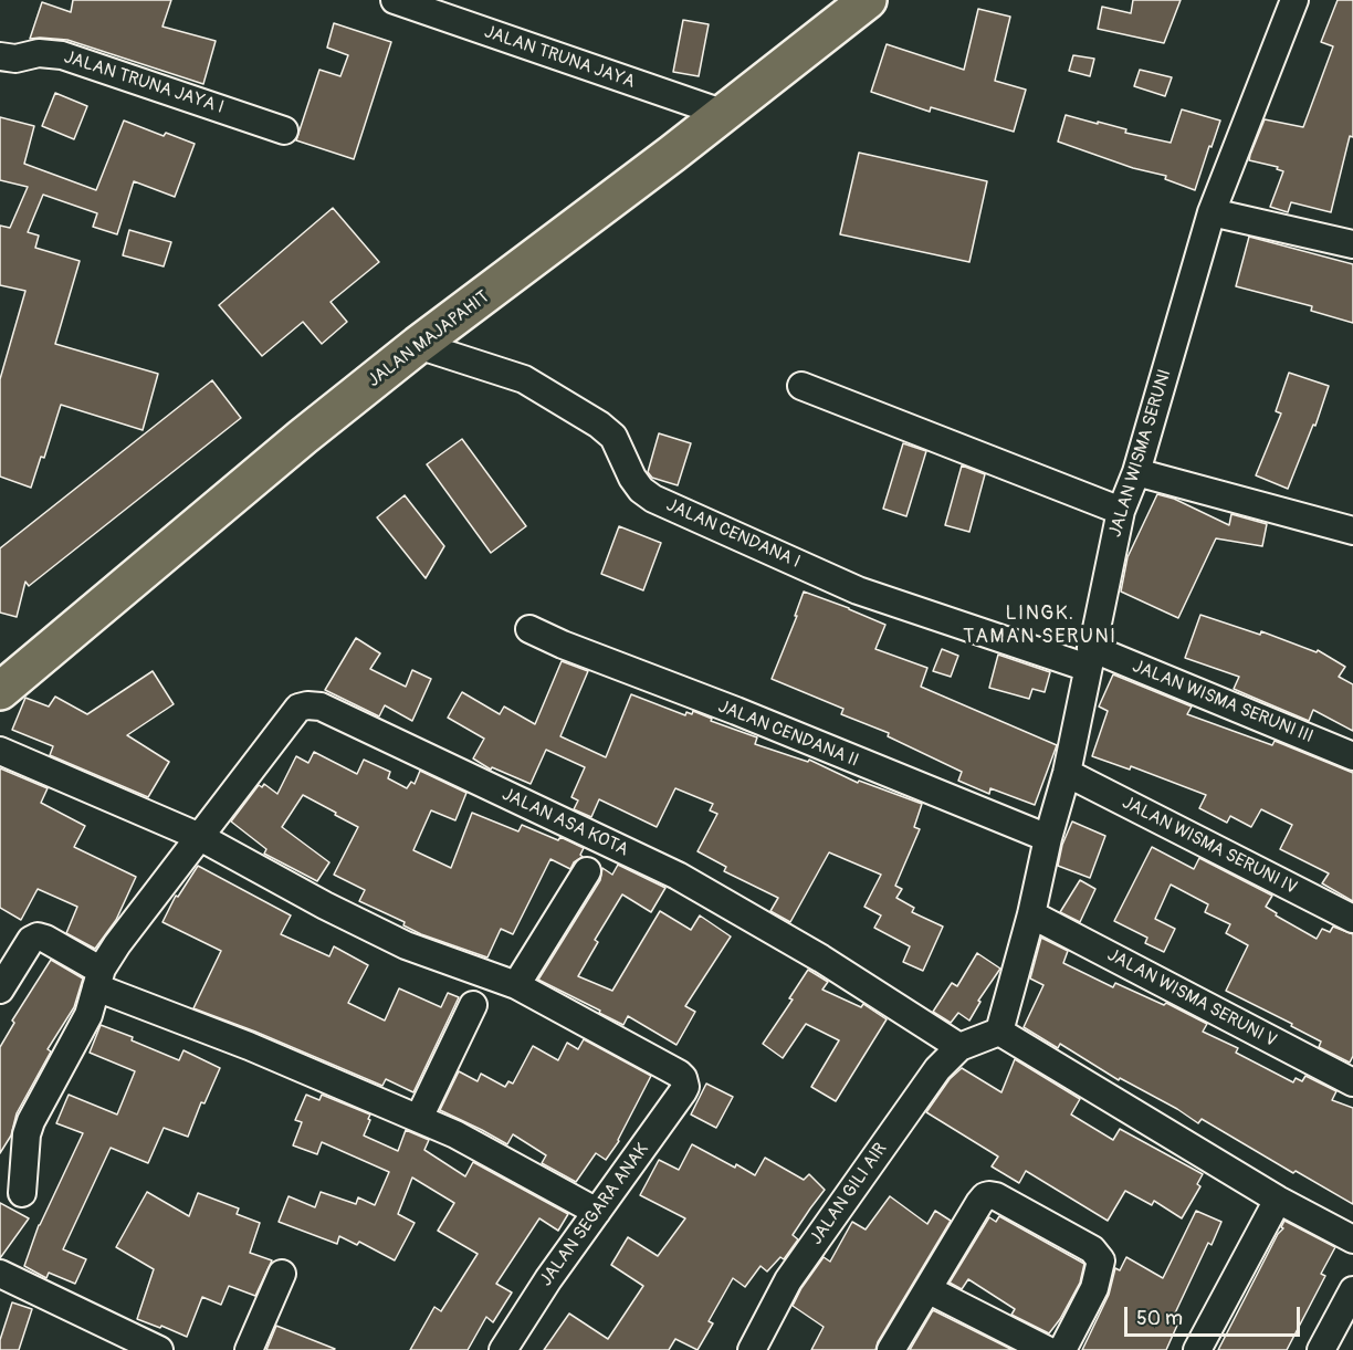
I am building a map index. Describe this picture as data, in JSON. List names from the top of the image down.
{
  "streets": {
    "main road": ["JALAN MAJAPAHIT"],
    "street": [
      "JALAN TRUNA JAYA",
      "JALAN TRUNA JAYA I",
      "JALAN WISMA SERUNI",
      "JALAN CENDANA I",
      "JALAN WISMA SERUNI III",
      "JALAN CENDANA II",
      "JALAN ASA KOTA",
      "JALAN WISMA SERUNI IV",
      "JALAN WISMA SERUNI V",
      "JALAN GILI AIR",
      "JALAN SEGARA ANAK"
    ]
  },
  "crossings": [
    ["JALAN TRUNA JAYA", "JALAN MAJAPAHIT"],
    ["JALAN MAJAPAHIT", "JALAN CENDANA I"],
    ["JALAN WISMA SERUNI", "JALAN CENDANA I"],
    ["JALAN WISMA SERUNI", "JALAN WISMA SERUNI III"],
    ["JALAN WISMA SERUNI", "JALAN CENDANA II"],
    ["JALAN WISMA SERUNI", "JALAN WISMA SERUNI IV"],
    ["JALAN WISMA SERUNI", "JALAN WISMA SERUNI V"],
    ["JALAN CENDANA I", "JALAN WISMA SERUNI III"],
    ["JALAN ASA KOTA", "JALAN GILI AIR"]
  ],
  "districts": ["LINGK. TAMAN SERUNI"],
  "scale_bar": "50 m"
}
